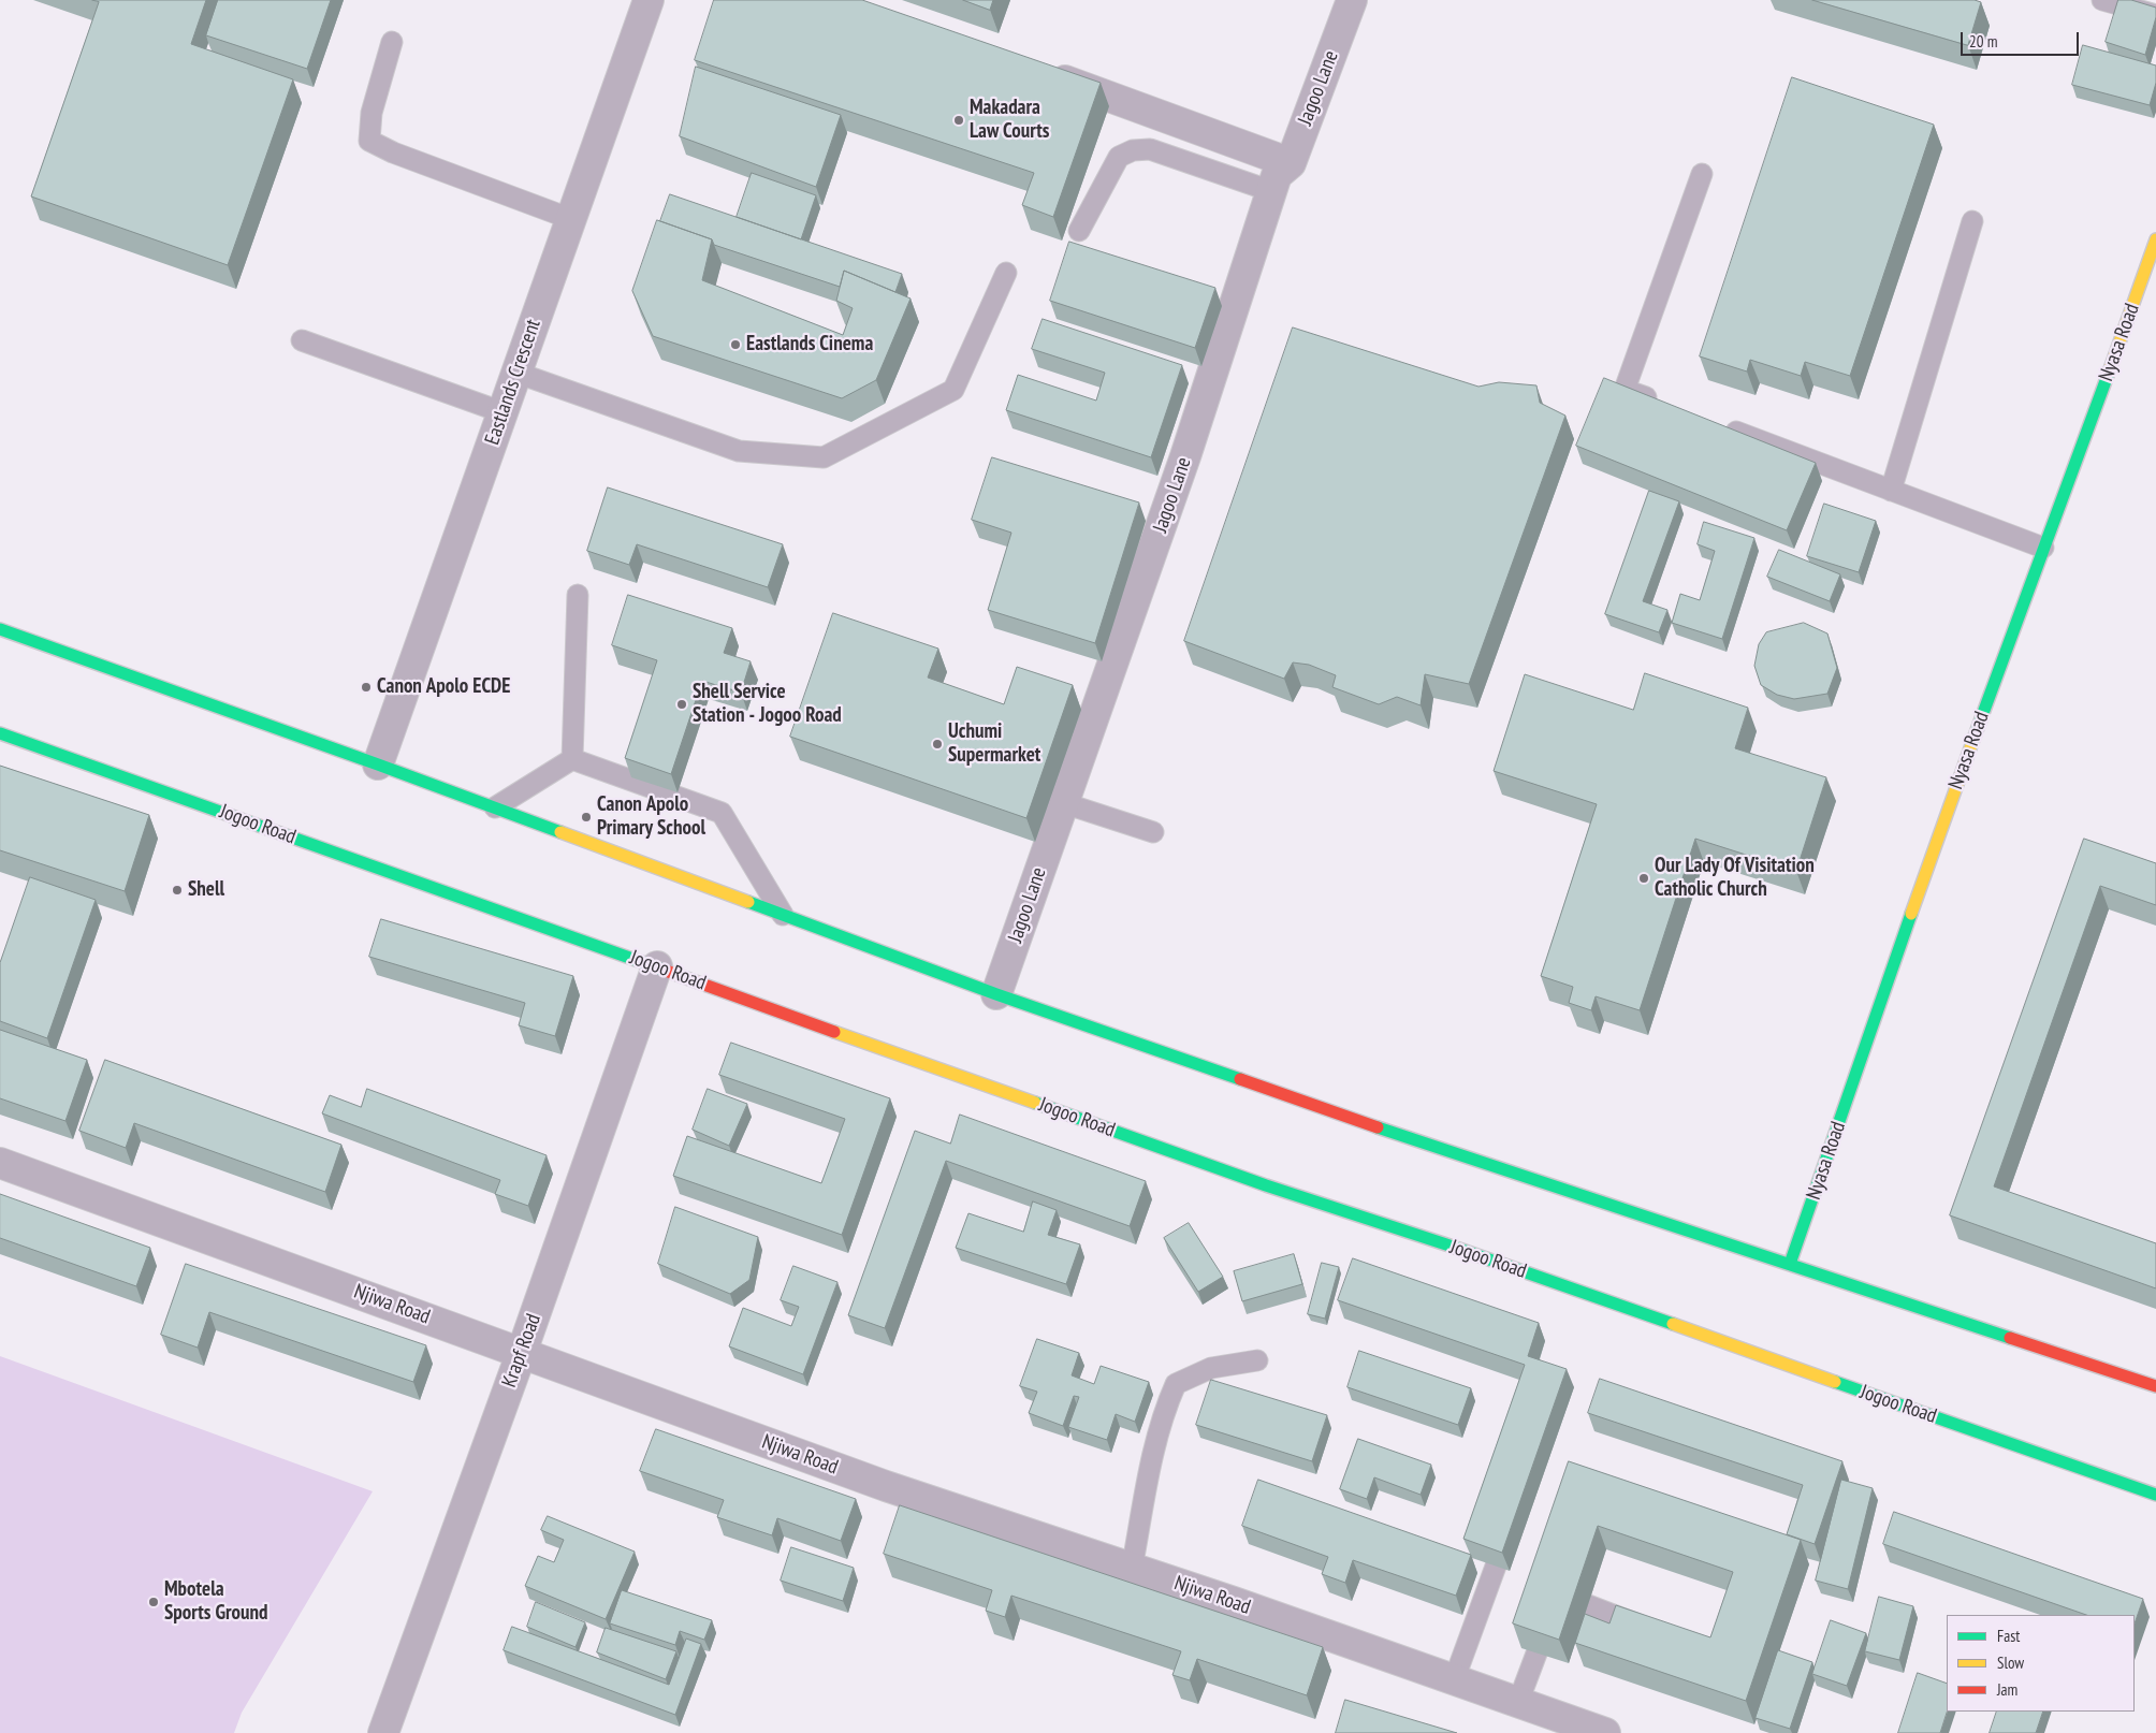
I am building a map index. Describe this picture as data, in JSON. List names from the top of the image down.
{
  "streets": {
    "main road": ["Nyasa Road", "Jogoo Road"],
    "street": [
      "Jagoo Lane",
      "Eastlands Crescent",
      "Njiwa Road",
      "Krapf Road"
    ]
  },
  "crossings": [
    ["Jogoo Road", "Krapf Road"],
    ["Njiwa Road", "Krapf Road"]
  ],
  "places": [
    "Makadara Law Courts",
    "Eastlands Cinema",
    "Canon Apolo ECDE",
    "Shell Service Station - Jogoo Road",
    "Uchumi Supermarket",
    "Canon Apolo Primary School",
    "Our Lady Of Visitation Catholic Church",
    "Shell",
    "Mbotela Sports Ground"
  ],
  "legend": ["Fast", "Slow", "Jam"],
  "scale_bar": "20 m"
}
